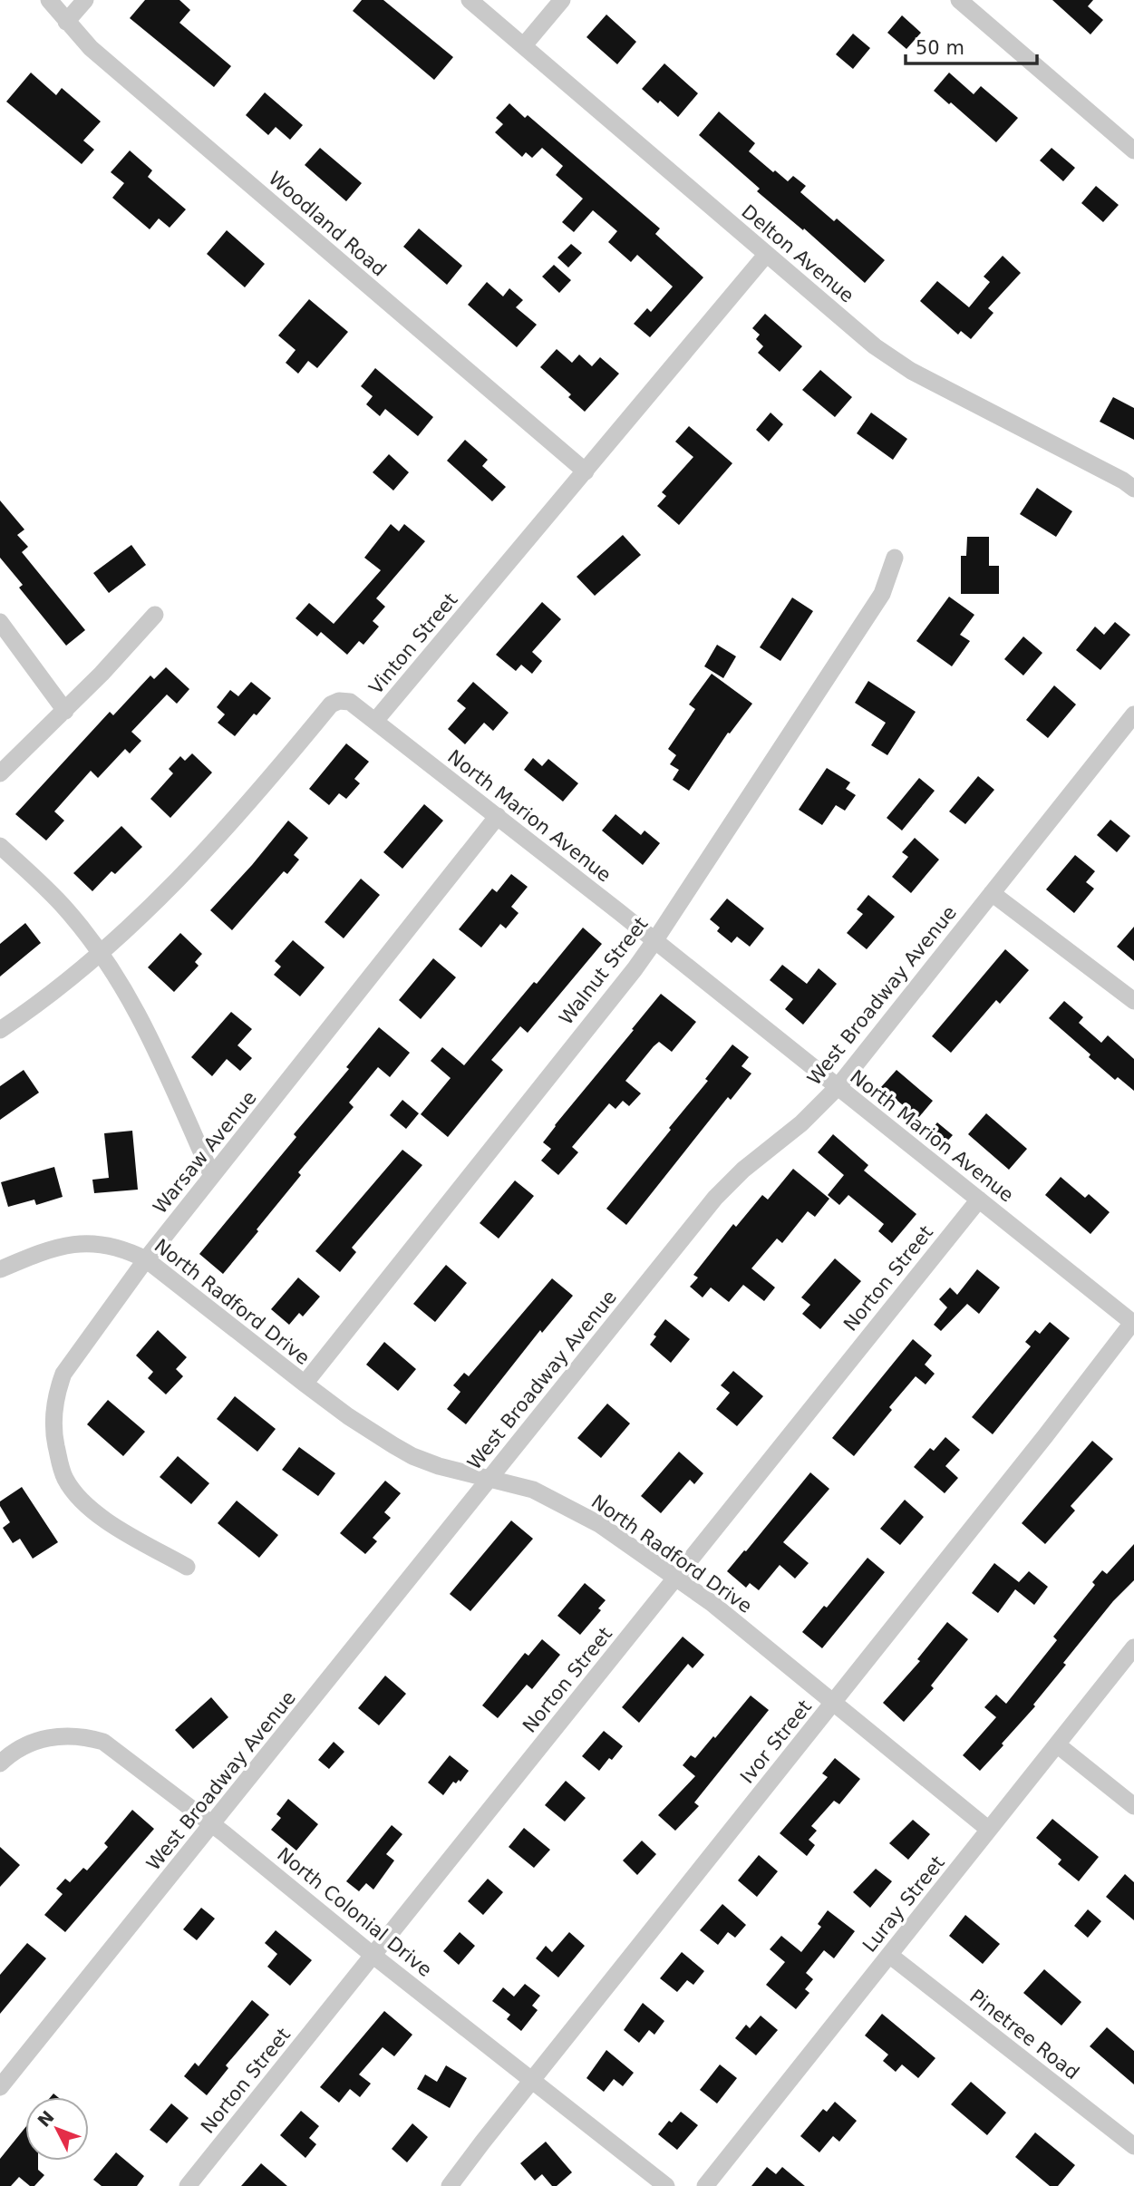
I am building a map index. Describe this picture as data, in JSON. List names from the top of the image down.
{
  "streets": {
    "street": [
      "Woodland Road",
      "Delton Avenue",
      "Vinton Street",
      "North Marion Avenue",
      "Walnut Street",
      "West Broadway Avenue",
      "Warsaw Avenue",
      "Norton Street",
      "North Radford Drive",
      "Ivor Street",
      "Luray Street",
      "North Colonial Drive",
      "Pinetree Road"
    ]
  },
  "crossings": [
    ["Woodland Road", "Vinton Street"],
    ["Delton Avenue", "Vinton Street"],
    ["Vinton Street", "North Marion Avenue"],
    ["North Marion Avenue", "Walnut Street"],
    ["North Marion Avenue", "West Broadway Avenue"],
    ["North Marion Avenue", "Warsaw Avenue"],
    ["North Marion Avenue", "Norton Street"],
    ["North Marion Avenue", "Ivor Street"],
    ["Walnut Street", "North Radford Drive"],
    ["West Broadway Avenue", "North Radford Drive"],
    ["West Broadway Avenue", "North Colonial Drive"],
    ["Warsaw Avenue", "North Radford Drive"],
    ["Norton Street", "North Radford Drive"],
    ["Norton Street", "North Colonial Drive"],
    ["North Radford Drive", "Ivor Street"],
    ["North Radford Drive", "Luray Street"],
    ["Ivor Street", "North Colonial Drive"],
    ["Luray Street", "Pinetree Road"]
  ],
  "scale_bar": "50 m",
  "north": "top left"
}
